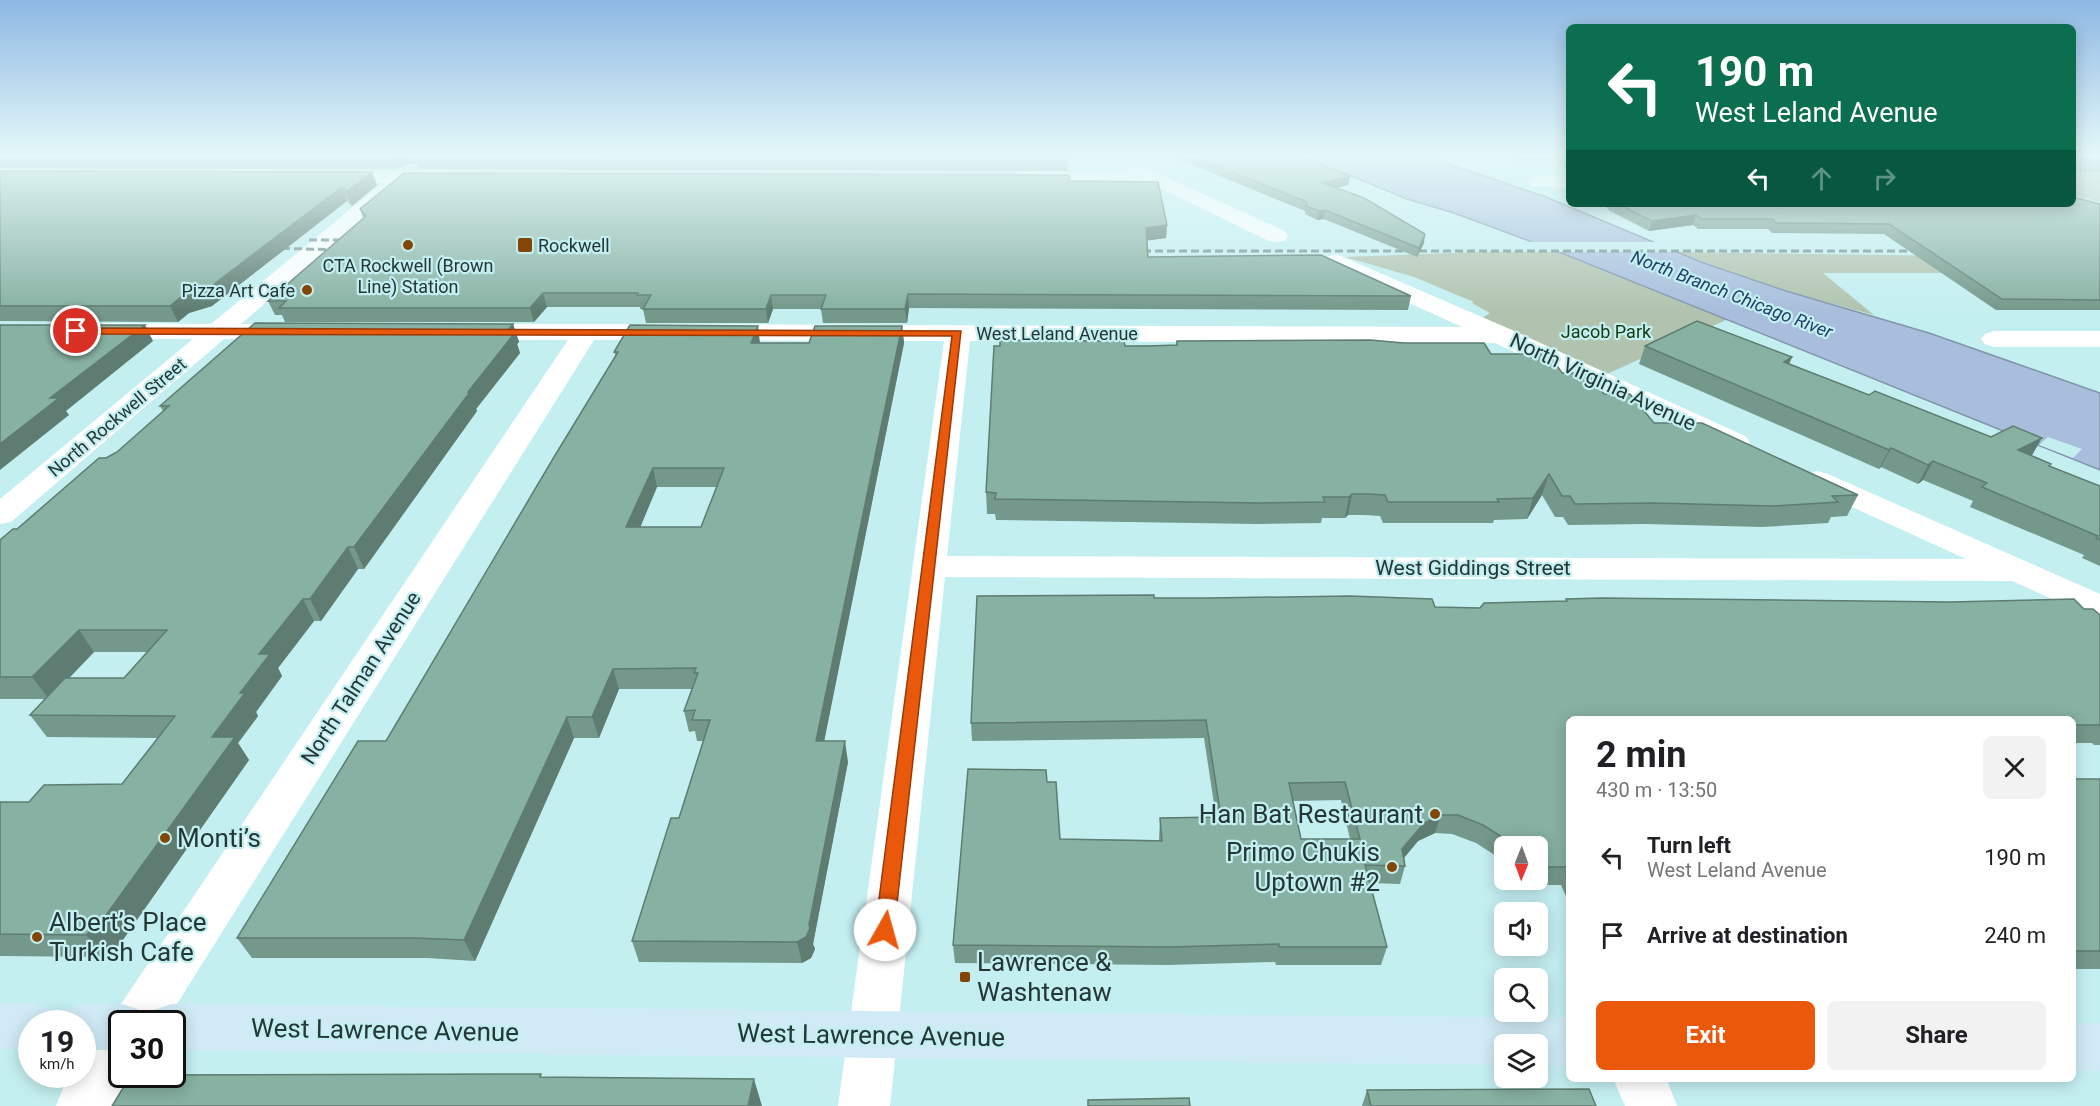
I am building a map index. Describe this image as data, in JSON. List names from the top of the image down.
{
  "streets": {
    "main road": ["West Lawrence Avenue"],
    "street": [
      "West Leland Avenue",
      "North Virginia Avenue",
      "North Rockwell Street",
      "West Giddings Street",
      "North Talman Avenue"
    ]
  },
  "crossings": [
    ["West Leland Avenue", "North Virginia Avenue"],
    ["West Leland Avenue", "North Talman Avenue"]
  ],
  "water": ["North Branch Chicago River"],
  "parks": ["Jacob Park"],
  "places": {
    "other": [
      "CTA Rockwell (Brown Line) Station",
      "Pizza Art Cafe",
      "Han Bat Restaurant",
      "Monti’s",
      "Primo Chukis Uptown #2",
      "Albert’s Place Turkish Cafe"
    ],
    "transit": ["Rockwell", "Lawrence & Washtenaw"]
  },
  "north": "bottom",
  "page": {
    "turn": ["190 m", "West Leland Avenue"],
    "heading": ["2 min", "430 m · 13:50"],
    "list": [
      {
        "name": "Turn left",
        "note": "West Leland Avenue",
        "value": "190 m"
      },
      {
        "name": "Arrive at destination",
        "value": "240 m"
      }
    ],
    "buttons": ["Exit", "Share"],
    "speed": "19 km/h",
    "limit": "30"
  }
}
